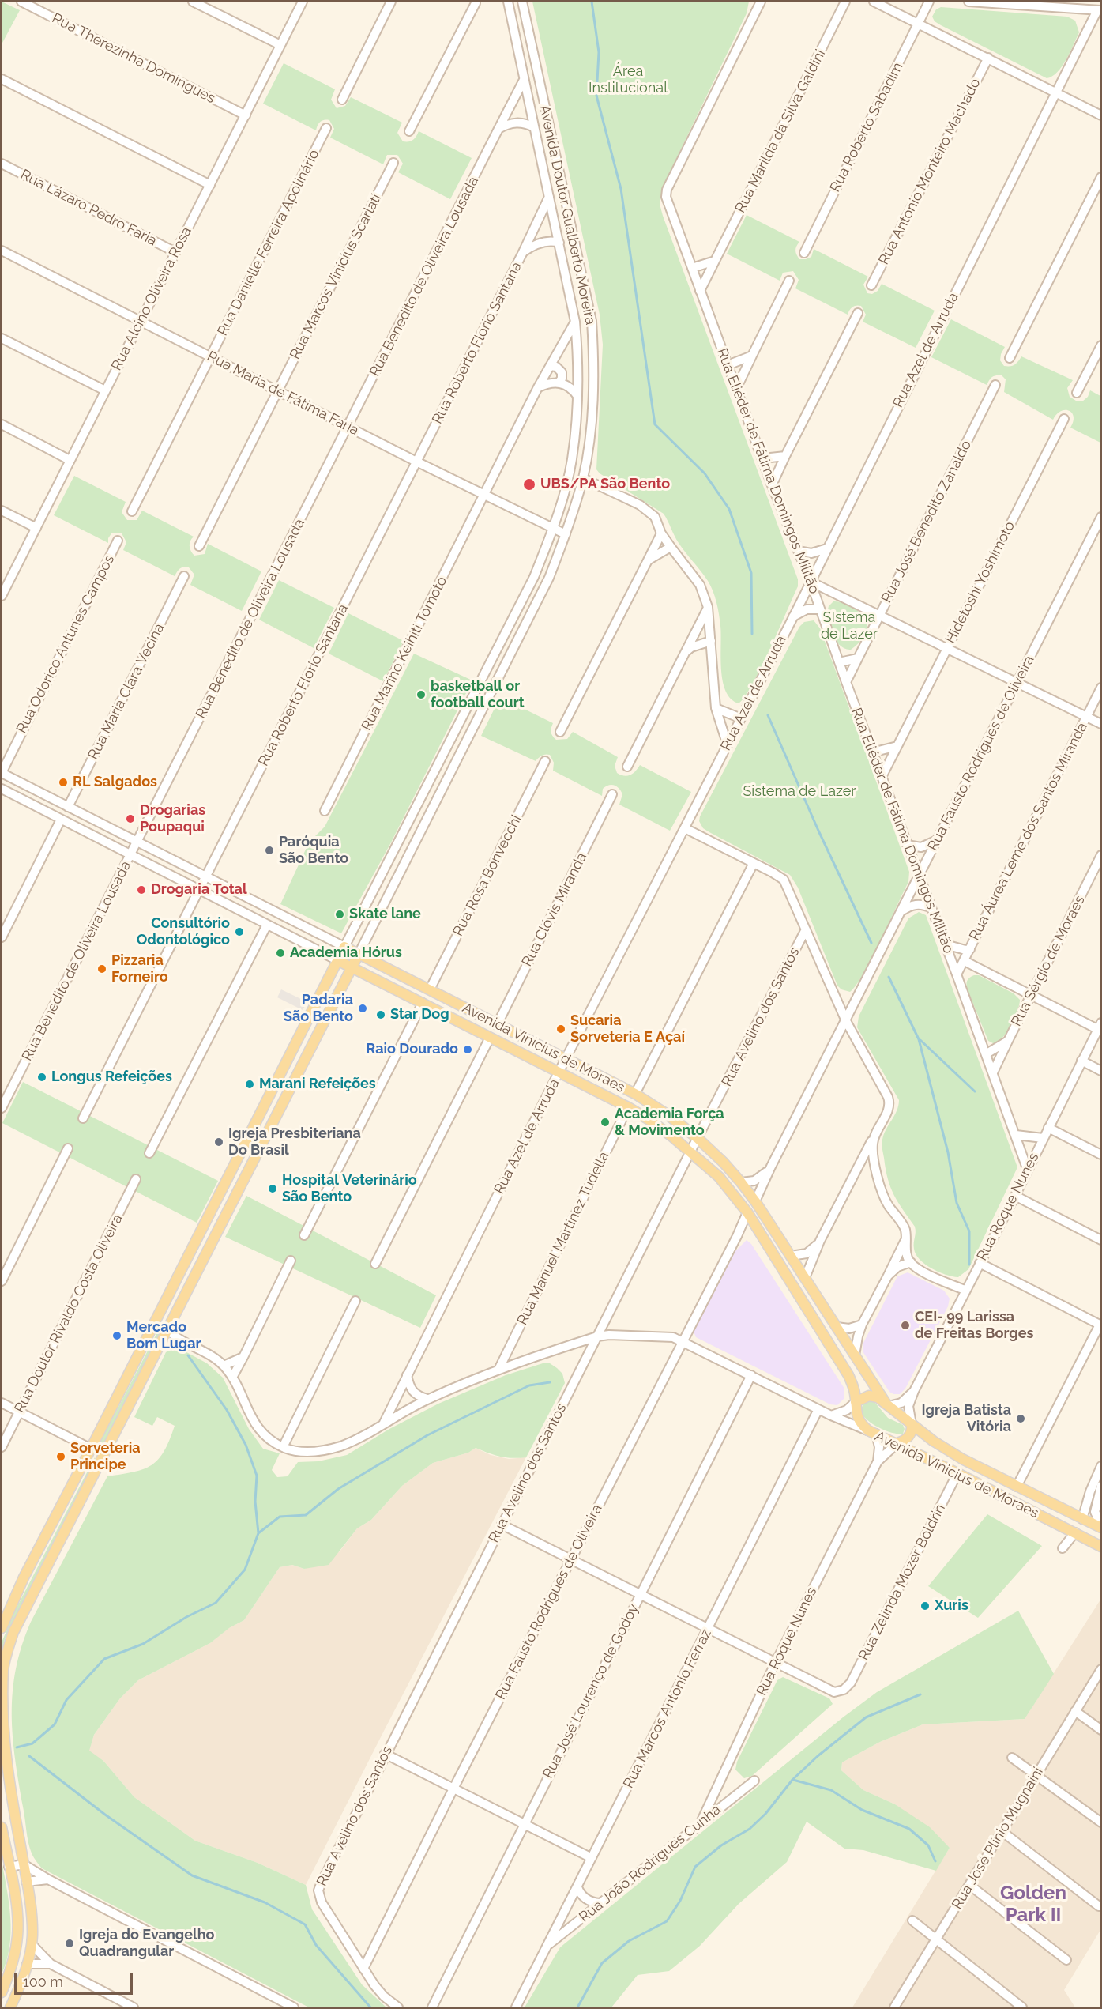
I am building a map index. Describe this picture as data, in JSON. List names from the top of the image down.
{
  "streets": {
    "main road": ["Avenida Doutor Gualberto Moreira", "Avenida Vinicius de Moraes", "Rua Roque Nunes"],
    "street": [
      "Rua Therezinha Domingues",
      "Rua Roberto Sabadim",
      "Rua Marilda da Silva Galdini",
      "Rua Antonio Monteiro Machado",
      "Rua Lázaro Pedro Faria",
      "Rua Danielle Ferreira Apolinário",
      "Rua Marcos Vinícius Scarlati",
      "Rua Benedito de Oliveira Lousada",
      "Rua Alcino Oliveira Rosa",
      "Rua Roberto Florio Santana",
      "Rua Azel de Arruda",
      "Rua Maria de Fátima Faria",
      "Rua Eliéder de Fátima Domingos Militão",
      "Rua José Benedito Zanaldo",
      "Hidetoshi Yoshimoto",
      "Rua Odorico Antunes Campos",
      "Rua Marino Keihiti Tomoto",
      "Rua Maria Clara Vecina",
      "Rua Fausto Rodrigues de Oliveira",
      "Rua Áurea Leme dos Santos Miranda",
      "Rua Rosa Bonvecchi",
      "Rua Clóvis Miranda",
      "Rua Sérgio de Moraes",
      "Rua Avelino dos Santos",
      "Rua Manuel Martinez Tudella",
      "Rua Doutor Rivaldo Costa Oliveira",
      "Rua Zelinda Mozer Boldrin",
      "Rua José Lourenço de Godoy",
      "Rua Marcos Antonio Ferraz",
      "Rua José Plínio Mugnaini",
      "Rua João Rodrigues Cunha"
    ]
  },
  "crossings": [
    ["Rua Therezinha Domingues", "Rua Alcino Oliveira Rosa"],
    ["Rua Marilda da Silva Galdini", "Rua Eliéder de Fátima Domingos Militão"],
    ["Rua Lázaro Pedro Faria", "Rua Alcino Oliveira Rosa"],
    ["Avenida Doutor Gualberto Moreira", "Rua Benedito de Oliveira Lousada"],
    ["Avenida Doutor Gualberto Moreira", "Rua Roberto Florio Santana"],
    ["Avenida Doutor Gualberto Moreira", "Rua Maria de Fátima Faria"],
    ["Avenida Doutor Gualberto Moreira", "Rua Marino Keihiti Tomoto"],
    ["Avenida Doutor Gualberto Moreira", "Avenida Vinicius de Moraes"],
    ["Rua Danielle Ferreira Apolinário", "Rua Maria de Fátima Faria"],
    ["Rua Marcos Vinícius Scarlati", "Rua Maria de Fátima Faria"],
    ["Rua Benedito de Oliveira Lousada", "Rua Maria de Fátima Faria"],
    ["Rua Benedito de Oliveira Lousada", "Avenida Vinicius de Moraes"],
    ["Rua Alcino Oliveira Rosa", "Rua Maria de Fátima Faria"],
    ["Rua Roberto Florio Santana", "Rua Maria de Fátima Faria"],
    ["Rua Roberto Florio Santana", "Avenida Vinicius de Moraes"],
    ["Rua Azel de Arruda", "Rua Eliéder de Fátima Domingos Militão"],
    ["Rua Azel de Arruda", "Avenida Vinicius de Moraes"],
    ["Rua Maria de Fátima Faria", "Rua Marino Keihiti Tomoto"],
    ["Rua Eliéder de Fátima Domingos Militão", "Rua José Benedito Zanaldo"],
    ["Rua Eliéder de Fátima Domingos Militão", "Hidetoshi Yoshimoto"],
    ["Rua Eliéder de Fátima Domingos Militão", "Rua Fausto Rodrigues de Oliveira"],
    ["Rua Eliéder de Fátima Domingos Militão", "Rua Áurea Leme dos Santos Miranda"],
    ["Rua Eliéder de Fátima Domingos Militão", "Rua Sérgio de Moraes"],
    ["Rua Eliéder de Fátima Domingos Militão", "Rua Roque Nunes"],
    ["Rua Odorico Antunes Campos", "Avenida Vinicius de Moraes"],
    ["Rua Maria Clara Vecina", "Avenida Vinicius de Moraes"],
    ["Rua Fausto Rodrigues de Oliveira", "Rua Avelino dos Santos"],
    ["Rua Fausto Rodrigues de Oliveira", "Avenida Vinicius de Moraes"],
    ["Rua Rosa Bonvecchi", "Avenida Vinicius de Moraes"],
    ["Rua Clóvis Miranda", "Avenida Vinicius de Moraes"],
    ["Rua Avelino dos Santos", "Avenida Vinicius de Moraes"],
    ["Avenida Vinicius de Moraes", "Rua Roque Nunes"],
    ["Avenida Vinicius de Moraes", "Rua Manuel Martinez Tudella"],
    ["Avenida Vinicius de Moraes", "Rua Zelinda Mozer Boldrin"],
    ["Rua Roque Nunes", "Rua Zelinda Mozer Boldrin"],
    ["Rua Roque Nunes", "Rua João Rodrigues Cunha"],
    ["Rua Marcos Antonio Ferraz", "Rua João Rodrigues Cunha"]
  ],
  "districts": ["Golden Park II"],
  "parks": ["Área Institucional", "SIstema de Lazer", "Sistema de Lazer"],
  "places": [
    "UBS/PA São Bento",
    "basketball or football court",
    "RL Salgados",
    "Drogarias Poupaqui",
    "Paróquia São Bento",
    "Drogaria Total",
    "Skate lane",
    "Consultório Odontológico",
    "Academia Hórus",
    "Pizzaria Forneiro",
    "Padaria São Bento",
    "Star Dog",
    "Sucaria Sorveteria E Açaí",
    "Raio Dourado",
    "Longus Refeições",
    "Marani Refeições",
    "Academia Força & Movimento",
    "Igreja Presbiteriana Do Brasil",
    "Hospital Veterinário São Bento",
    "CEI- 99 Larissa de Freitas Borges",
    "Mercado Bom Lugar",
    "Igreja Batista Vitória",
    "Sorveteria Principe",
    "Xuris",
    "Igreja do Evangelho Quadrangular"
  ],
  "scale_bar": "100 m"
}
